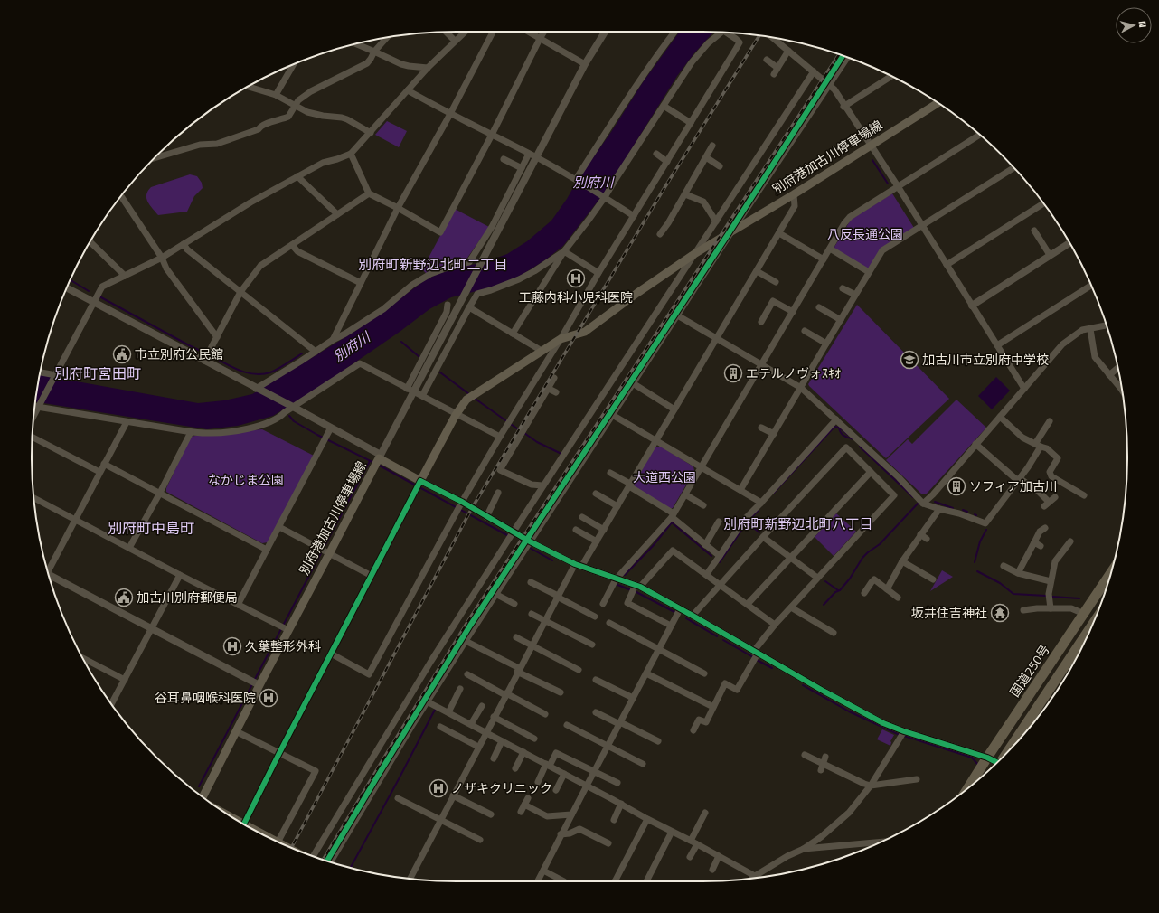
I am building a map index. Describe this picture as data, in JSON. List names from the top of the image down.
{
  "streets": {
    "highway": ["国道250号"],
    "main road": ["別府港加古川停車場線"]
  },
  "districts": [
    "別府町新野辺北町二丁目",
    "別府町宮田町",
    "別府町新野辺北町八丁目",
    "別府町中島町"
  ],
  "water": ["別府川"],
  "parks": ["八反長通公園", "大道西公園", "なかじま公園"],
  "places": {
    "hospital": [
      "工藤内科小児科医院",
      "久葉整形外科",
      "谷耳鼻咽喉科医院",
      "ノザキクリニック"
    ],
    "public building": ["市立別府公民館", "加古川別府郵便局"],
    "school or university": ["加古川市立別府中学校"],
    "building": ["エテルノヴォｽｷｵ", "ソフィア加古川"],
    "temple": ["坂井住吉神社"]
  },
  "north": "right"
}
